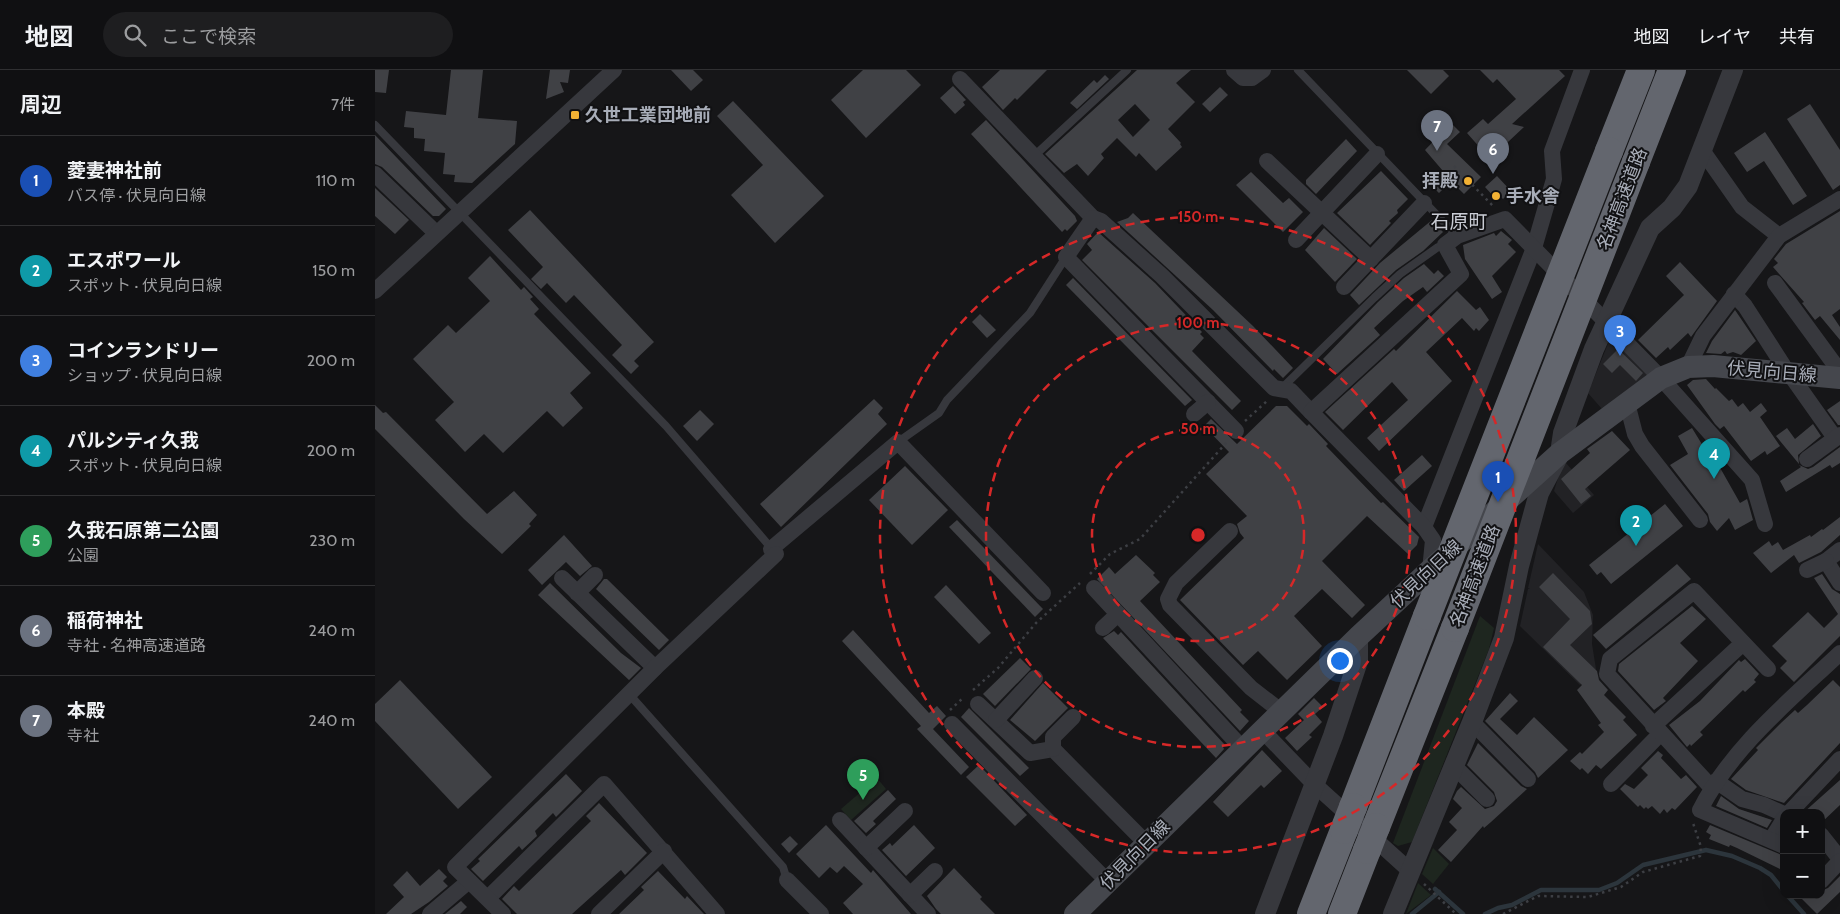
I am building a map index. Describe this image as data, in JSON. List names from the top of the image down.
{
  "streets": {
    "highway": ["名神高速道路"],
    "main road": ["伏見向日線"]
  },
  "districts": ["石原町"],
  "places": {
    "transit": ["久世工業団地前"],
    "other": ["拝殿", "手水舎"]
  },
  "page": {
    "header": "地図",
    "search": "ここで検索",
    "nav": ["地図", "レイヤ", "共有"],
    "heading": ["周辺", "7件"],
    "pins": [
      "7",
      "6",
      "3",
      "4",
      "1",
      "2",
      "5"
    ],
    "list": [
      {
        "mark": "1",
        "name": "菱妻神社前",
        "note": "バス停 · 伏見向日線",
        "value": "110 m"
      },
      {
        "mark": "2",
        "name": "エスポワール",
        "note": "スポット · 伏見向日線",
        "value": "150 m"
      },
      {
        "mark": "3",
        "name": "コインランドリー",
        "note": "ショップ · 伏見向日線",
        "value": "200 m"
      },
      {
        "mark": "4",
        "name": "パルシティ久我",
        "note": "スポット · 伏見向日線",
        "value": "200 m"
      },
      {
        "mark": "5",
        "name": "久我石原第二公園",
        "note": "公園",
        "value": "230 m"
      },
      {
        "mark": "6",
        "name": "稲荷神社",
        "note": "寺社 · 名神高速道路",
        "value": "240 m"
      },
      {
        "mark": "7",
        "name": "本殿",
        "note": "寺社",
        "value": "240 m"
      }
    ],
    "map_buttons": ["+", "−"]
  },
  "rings": ["150 m", "100 m", "50 m"]
}
